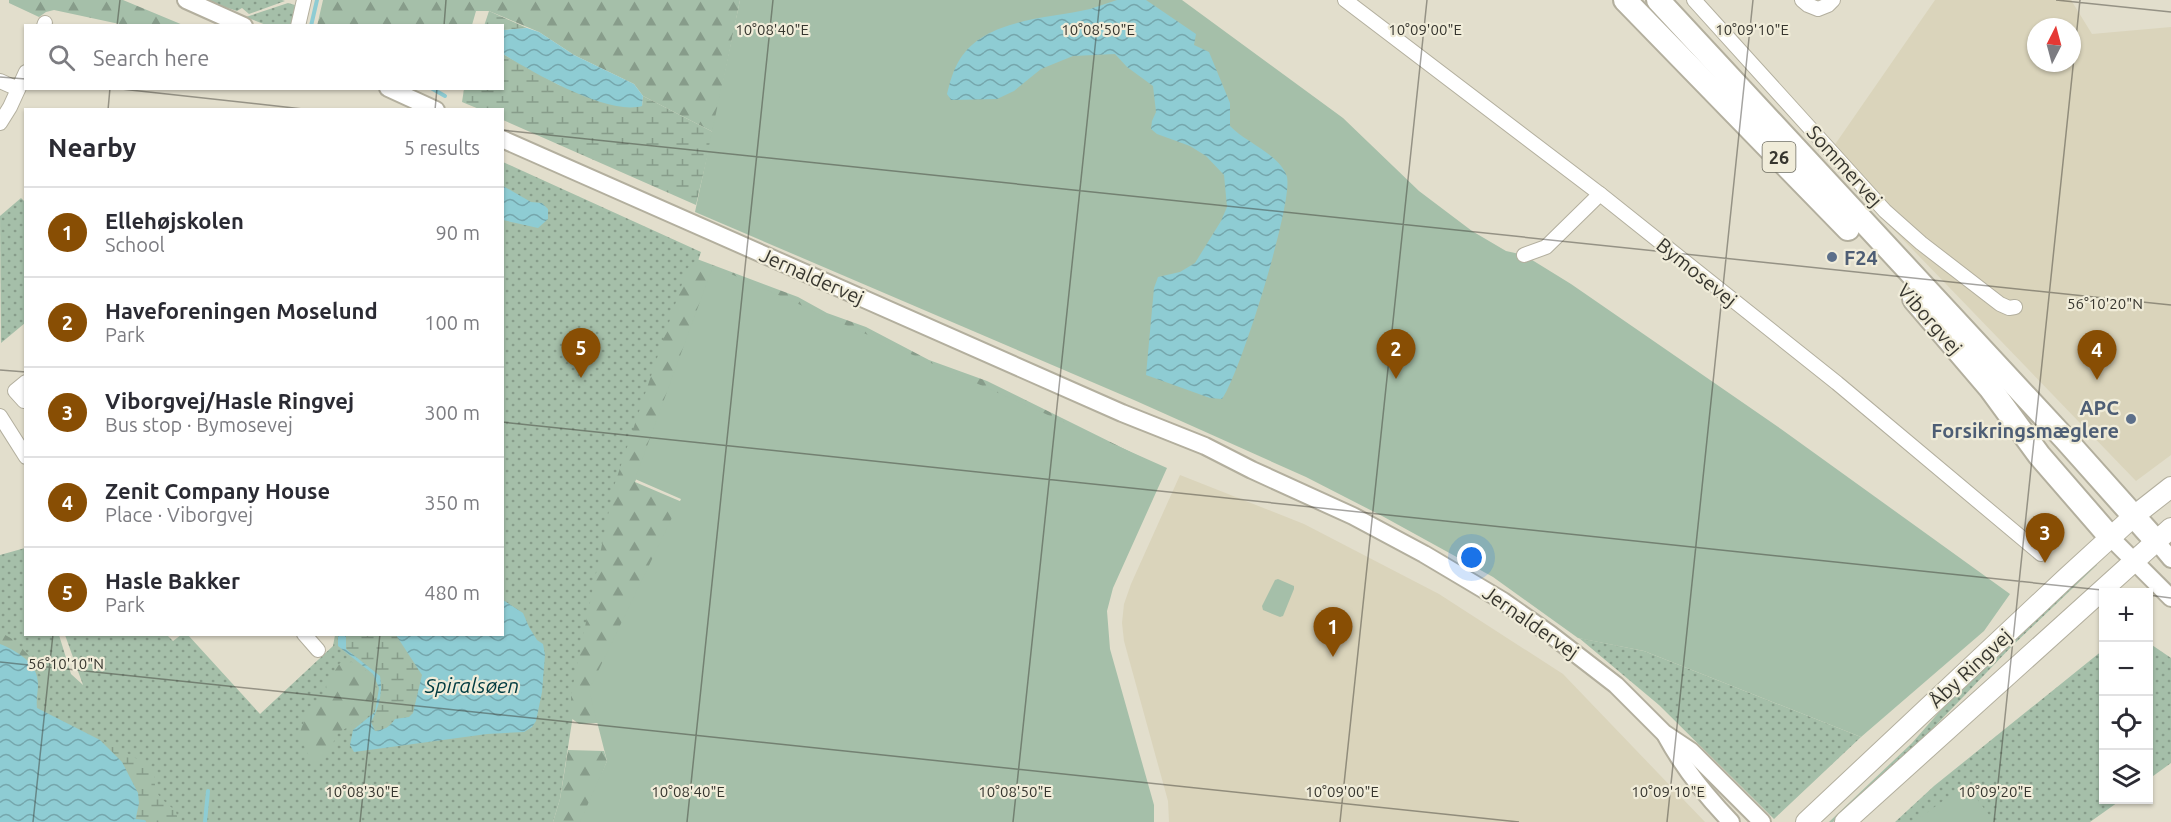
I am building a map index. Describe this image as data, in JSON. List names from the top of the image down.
{
  "streets": {
    "main road": ["26", "Viborgvej", "Åby Ringvej"],
    "street": ["Sommervej", "Bymosevej", "Jernaldervej"]
  },
  "crossings": [
    ["Viborgvej", "Åby Ringvej"]
  ],
  "water": ["Spiralsøen"],
  "places": ["F24", "APC Forsikringsmæglere"],
  "north": "top",
  "page": {
    "search": "Search here",
    "heading": ["Nearby", "5 results"],
    "list": [
      {
        "mark": "1",
        "name": "Ellehøjskolen",
        "note": "School",
        "value": "90 m"
      },
      {
        "mark": "2",
        "name": "Haveforeningen Moselund",
        "note": "Park",
        "value": "100 m"
      },
      {
        "mark": "3",
        "name": "Viborgvej/Hasle Ringvej",
        "note": "Bus stop · Bymosevej",
        "value": "300 m"
      },
      {
        "mark": "4",
        "name": "Zenit Company House",
        "note": "Place · Viborgvej",
        "value": "350 m"
      },
      {
        "mark": "5",
        "name": "Hasle Bakker",
        "note": "Park",
        "value": "480 m"
      }
    ],
    "pins": [
      "5",
      "2",
      "4",
      "3",
      "1"
    ],
    "map_buttons": ["+", "−"]
  },
  "coordinates": [
    "10°08'40\"E",
    "10°08'50\"E",
    "10°09'00\"E",
    "10°09'10\"E",
    "56°10'20\"N",
    "56°10'10\"N",
    "10°08'30\"E",
    "10°09'20\"E"
  ]
}
